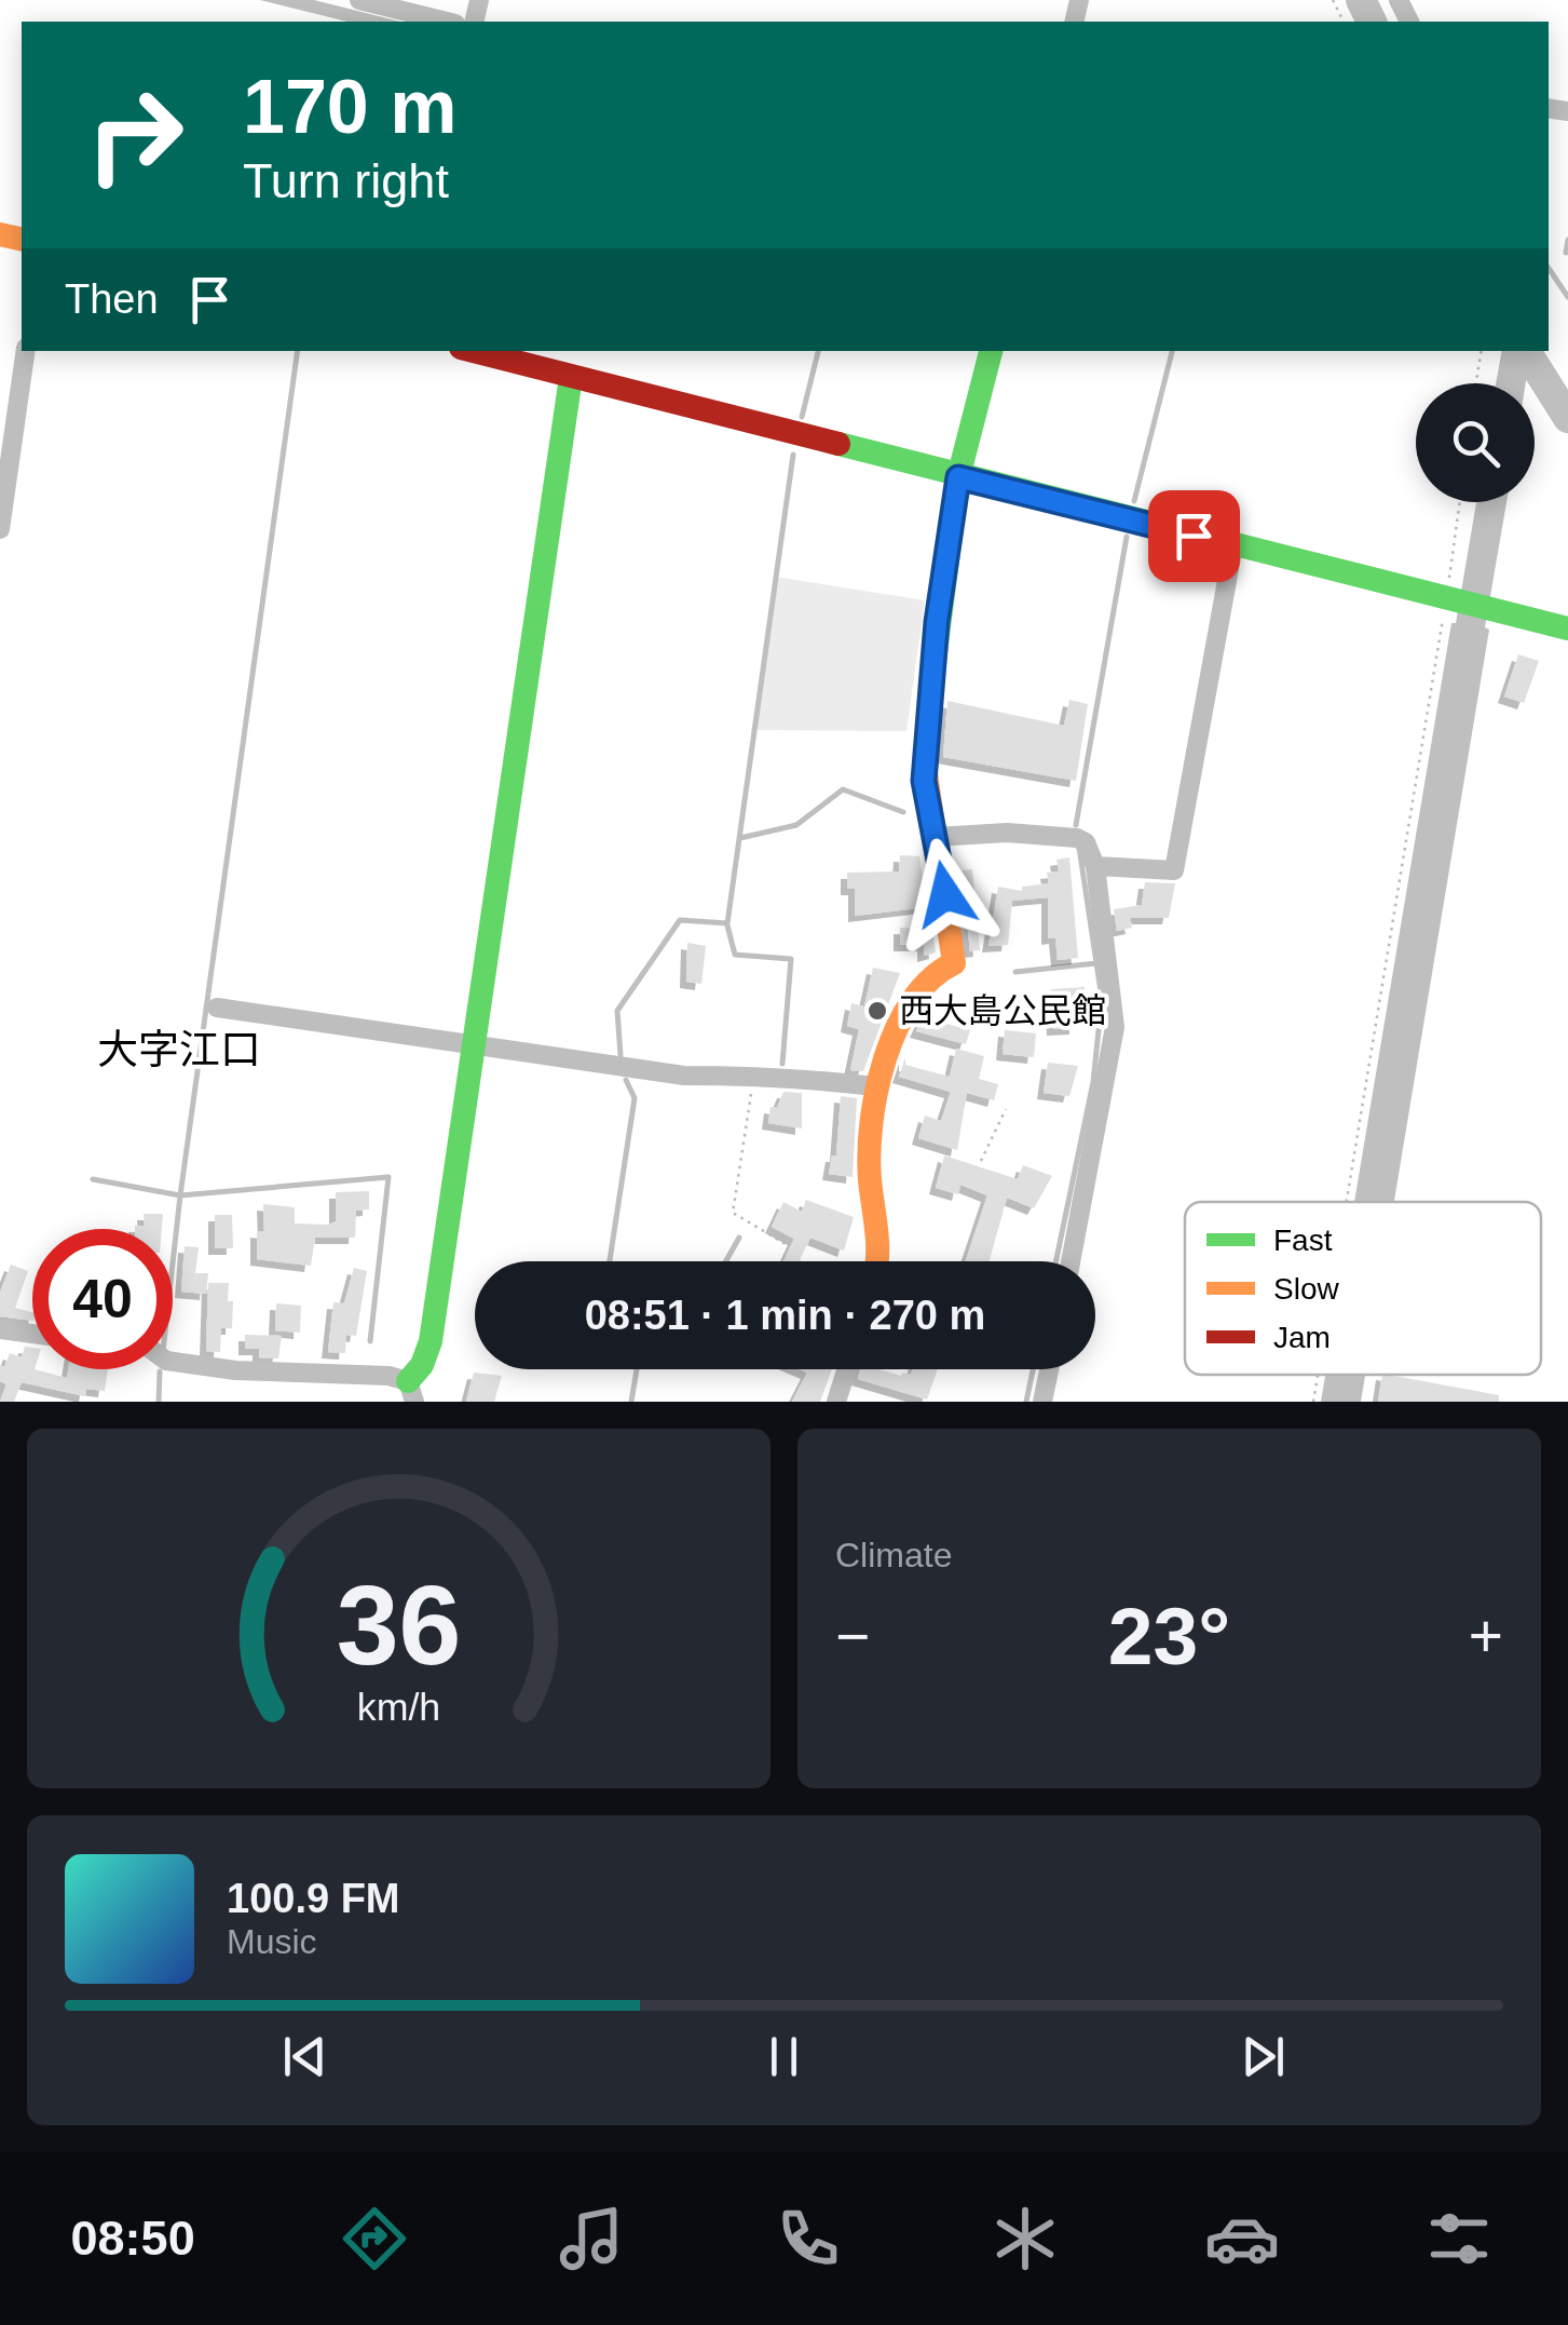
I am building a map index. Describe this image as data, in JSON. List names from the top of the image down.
{
  "districts": ["大字江口"],
  "places": ["西大島公民館"],
  "legend": ["Fast", "Slow", "Jam"],
  "page": {
    "turn": ["170 m", "Turn right"],
    "then": "Then",
    "limit": "40",
    "trip": "08:51 · 1 min · 270 m",
    "tile": "Climate",
    "heat": ["−", "23°", "+"],
    "song": ["100.9 FM", "Music"],
    "tabs": "08:50",
    "gauge": ["36", "km/h"]
  }
}
